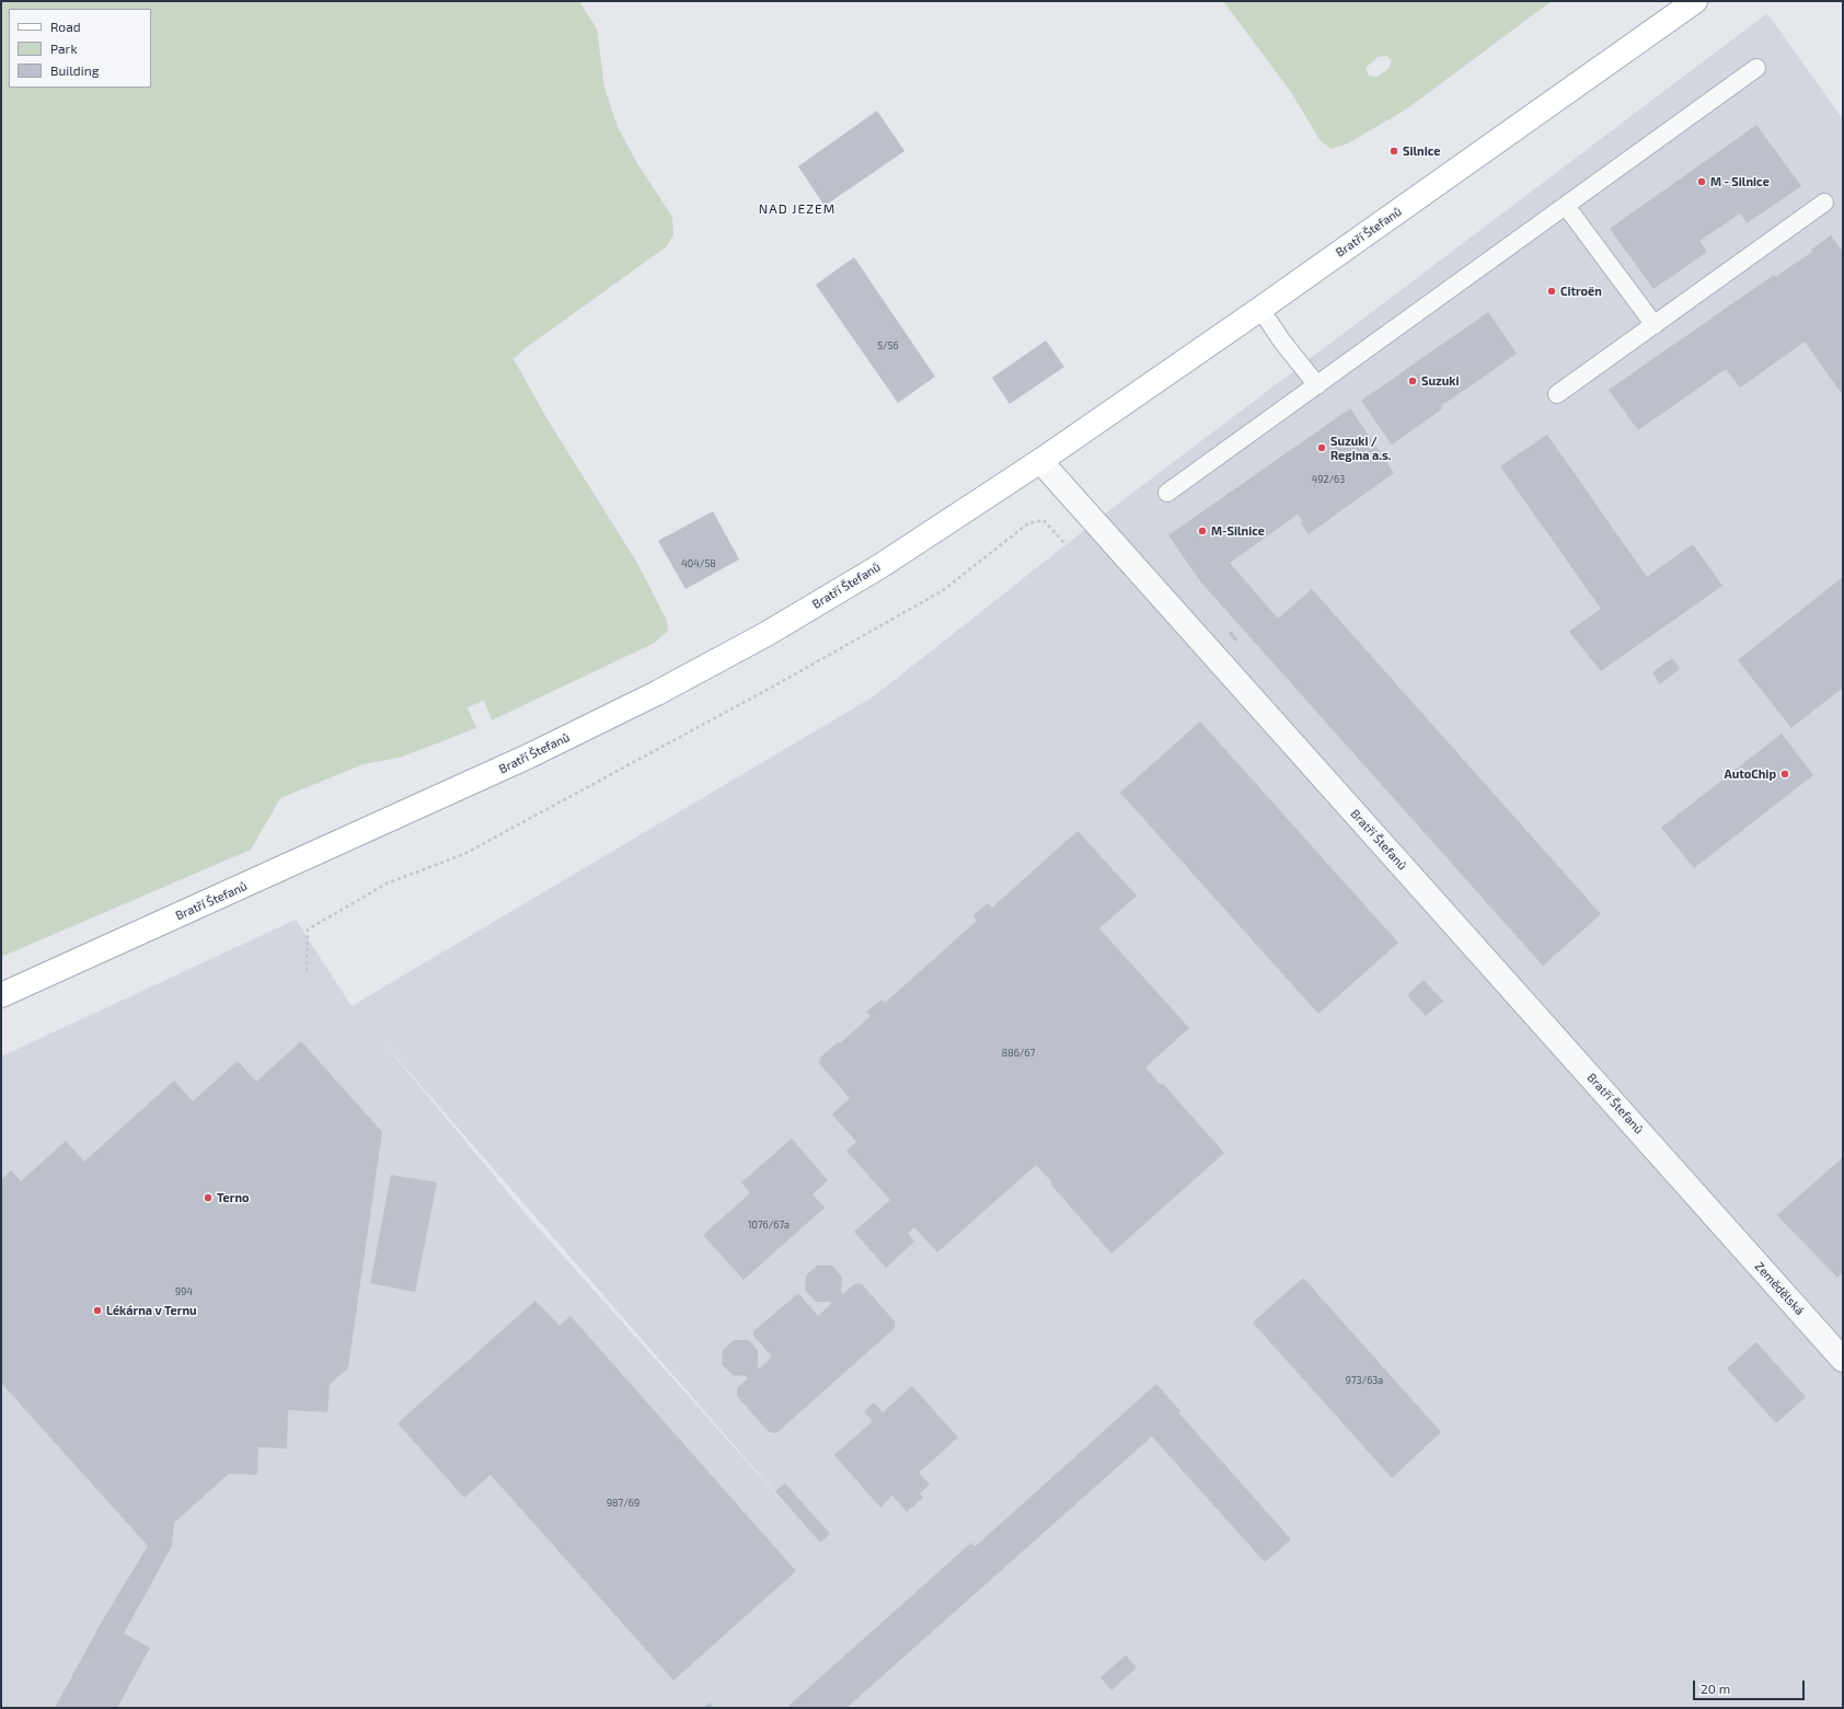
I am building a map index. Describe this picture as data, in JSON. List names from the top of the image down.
{
  "streets": {
    "main road": ["Bratří Štefanů"],
    "street": ["Zemědělská"]
  },
  "crossings": [
    ["Bratří Štefanů", "Zemědělská"]
  ],
  "districts": ["NAD JEZEM"],
  "places": [
    "Silnice",
    "M - Silnice",
    "Citroën",
    "Suzuki",
    "Suzuki / Regina a.s.",
    "M-Silnice",
    "AutoChip",
    "Terno",
    "Lékárna v Ternu"
  ],
  "house_numbers": [
    "5/56",
    "492/63",
    "404/58",
    "886/67",
    "1076/67a",
    "994",
    "973/63a",
    "987/69"
  ],
  "legend": ["Road", "Park", "Building"],
  "scale_bar": "20 m"
}
